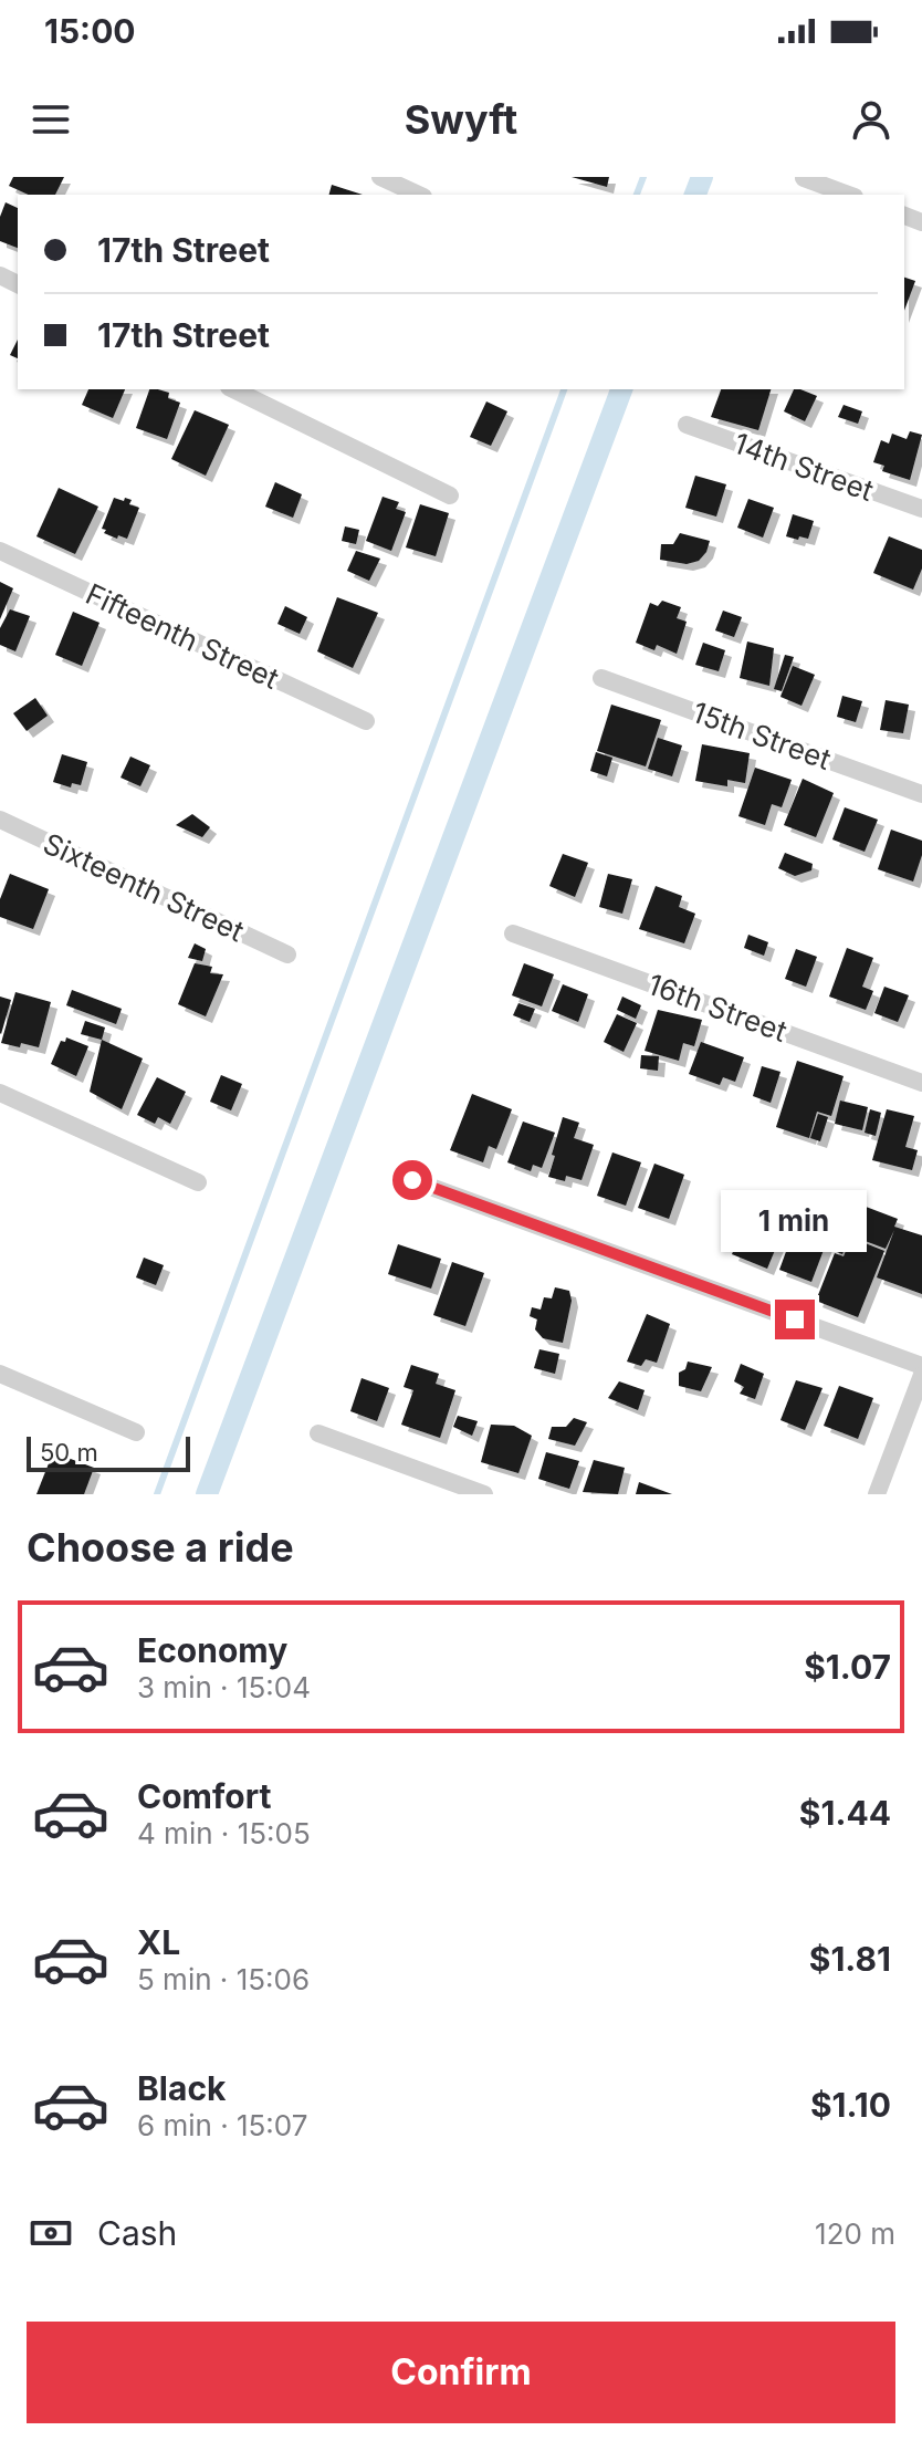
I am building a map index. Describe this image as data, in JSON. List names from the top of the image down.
{
  "streets": {
    "street": [
      "14th Street",
      "Fifteenth Street",
      "15th Street",
      "Sixteenth Street",
      "16th Street"
    ]
  },
  "scale_bar": "50 m",
  "page": {
    "status": "15:00",
    "header": "Swyft",
    "banner": ["17th Street", "17th Street"],
    "bubble": "1 min",
    "scale": "50 m",
    "heading": "Choose a ride",
    "list": [
      {
        "name": "Economy",
        "note": "3 min · 15:04",
        "value": "$1.07"
      },
      {
        "name": "Comfort",
        "note": "4 min · 15:05",
        "value": "$1.44"
      },
      {
        "name": "XL",
        "note": "5 min · 15:06",
        "value": "$1.81"
      },
      {
        "name": "Black",
        "note": "6 min · 15:07",
        "value": "$1.10"
      }
    ],
    "pay": ["Cash", "120 m"],
    "buttons": "Confirm"
  }
}
